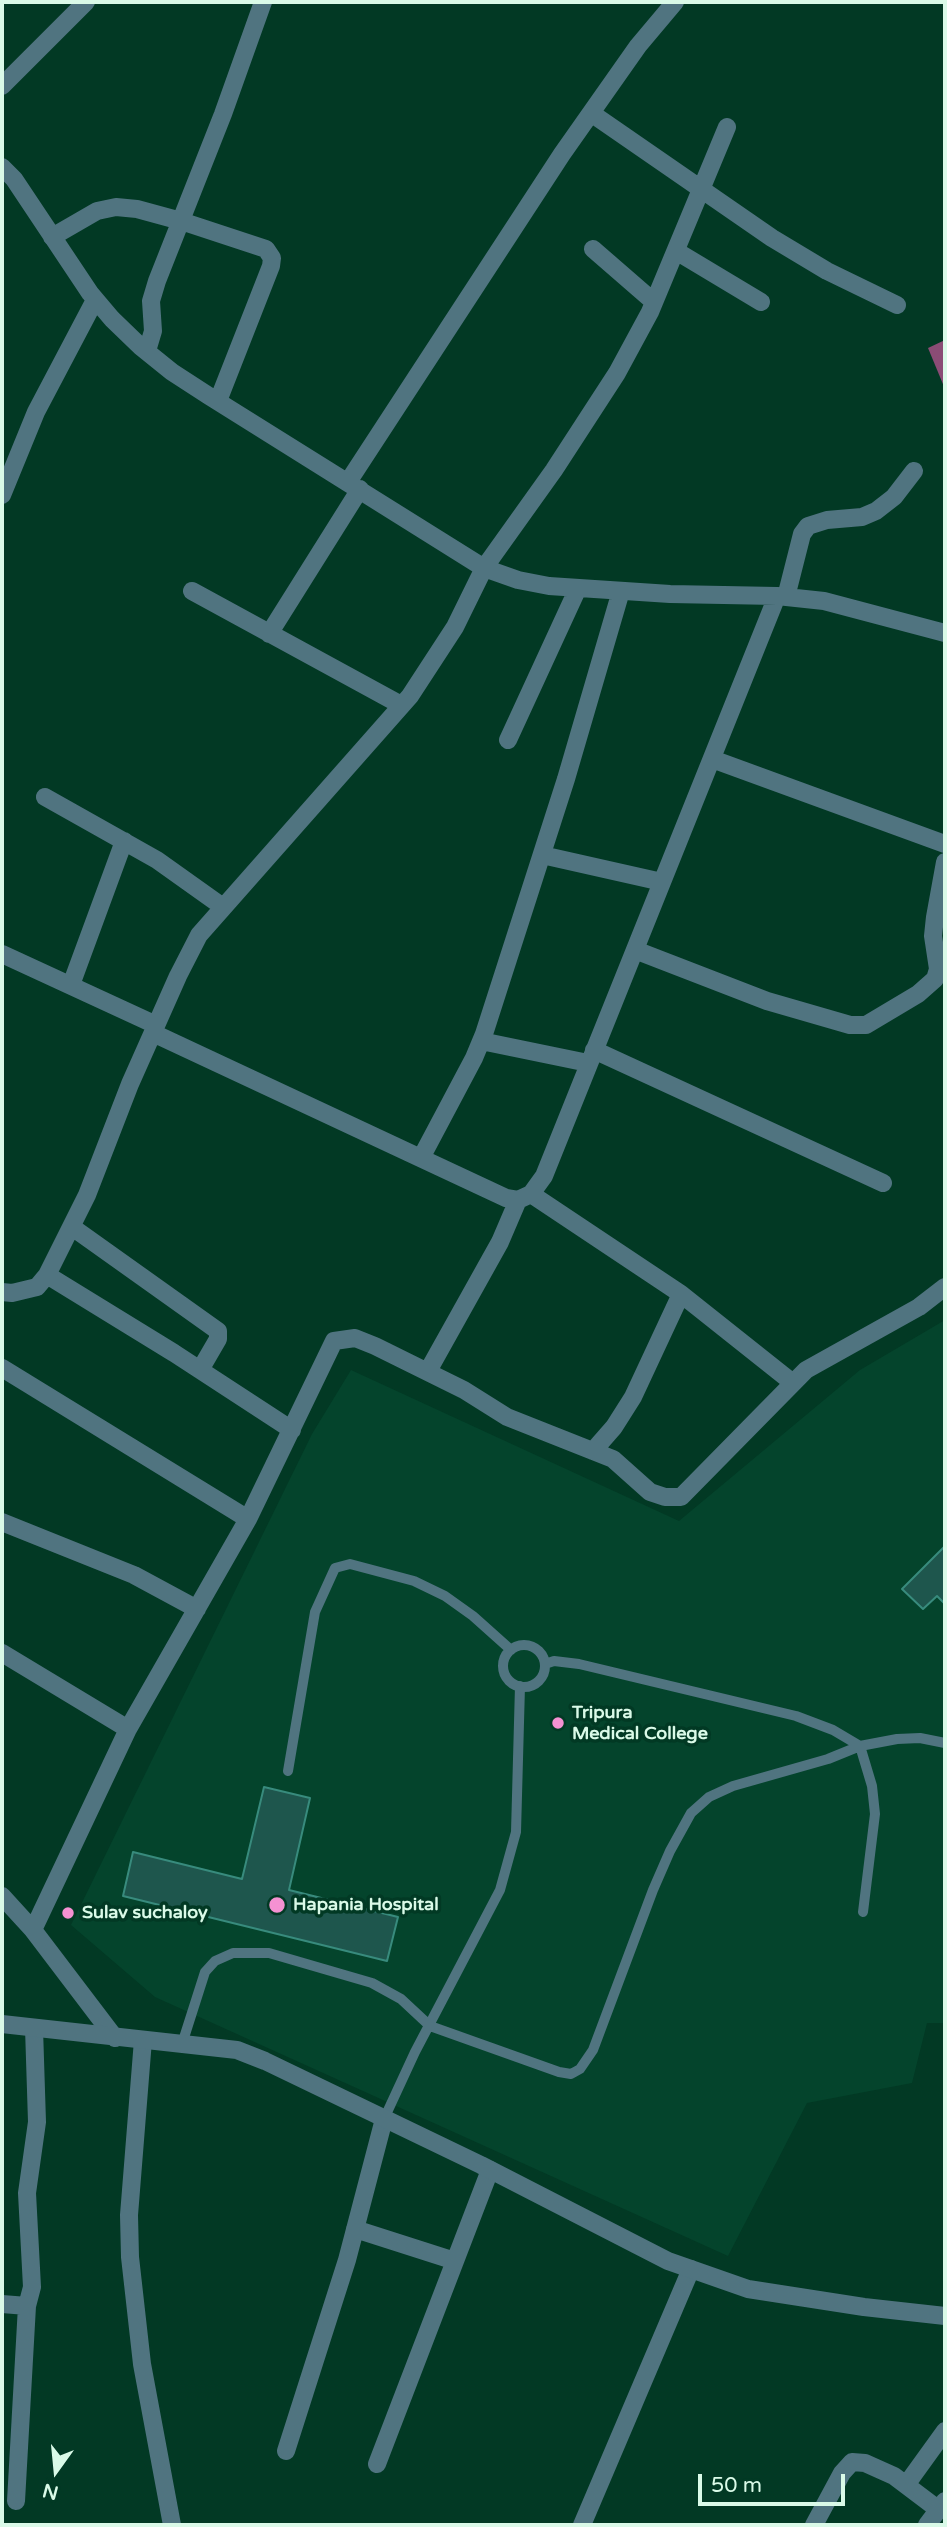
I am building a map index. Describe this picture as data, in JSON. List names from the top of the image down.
{
  "places": ["Tripura Medical College", "Hapania Hospital", "Sulav suchaloy"],
  "scale_bar": "50 m",
  "north": "bottom"
}
